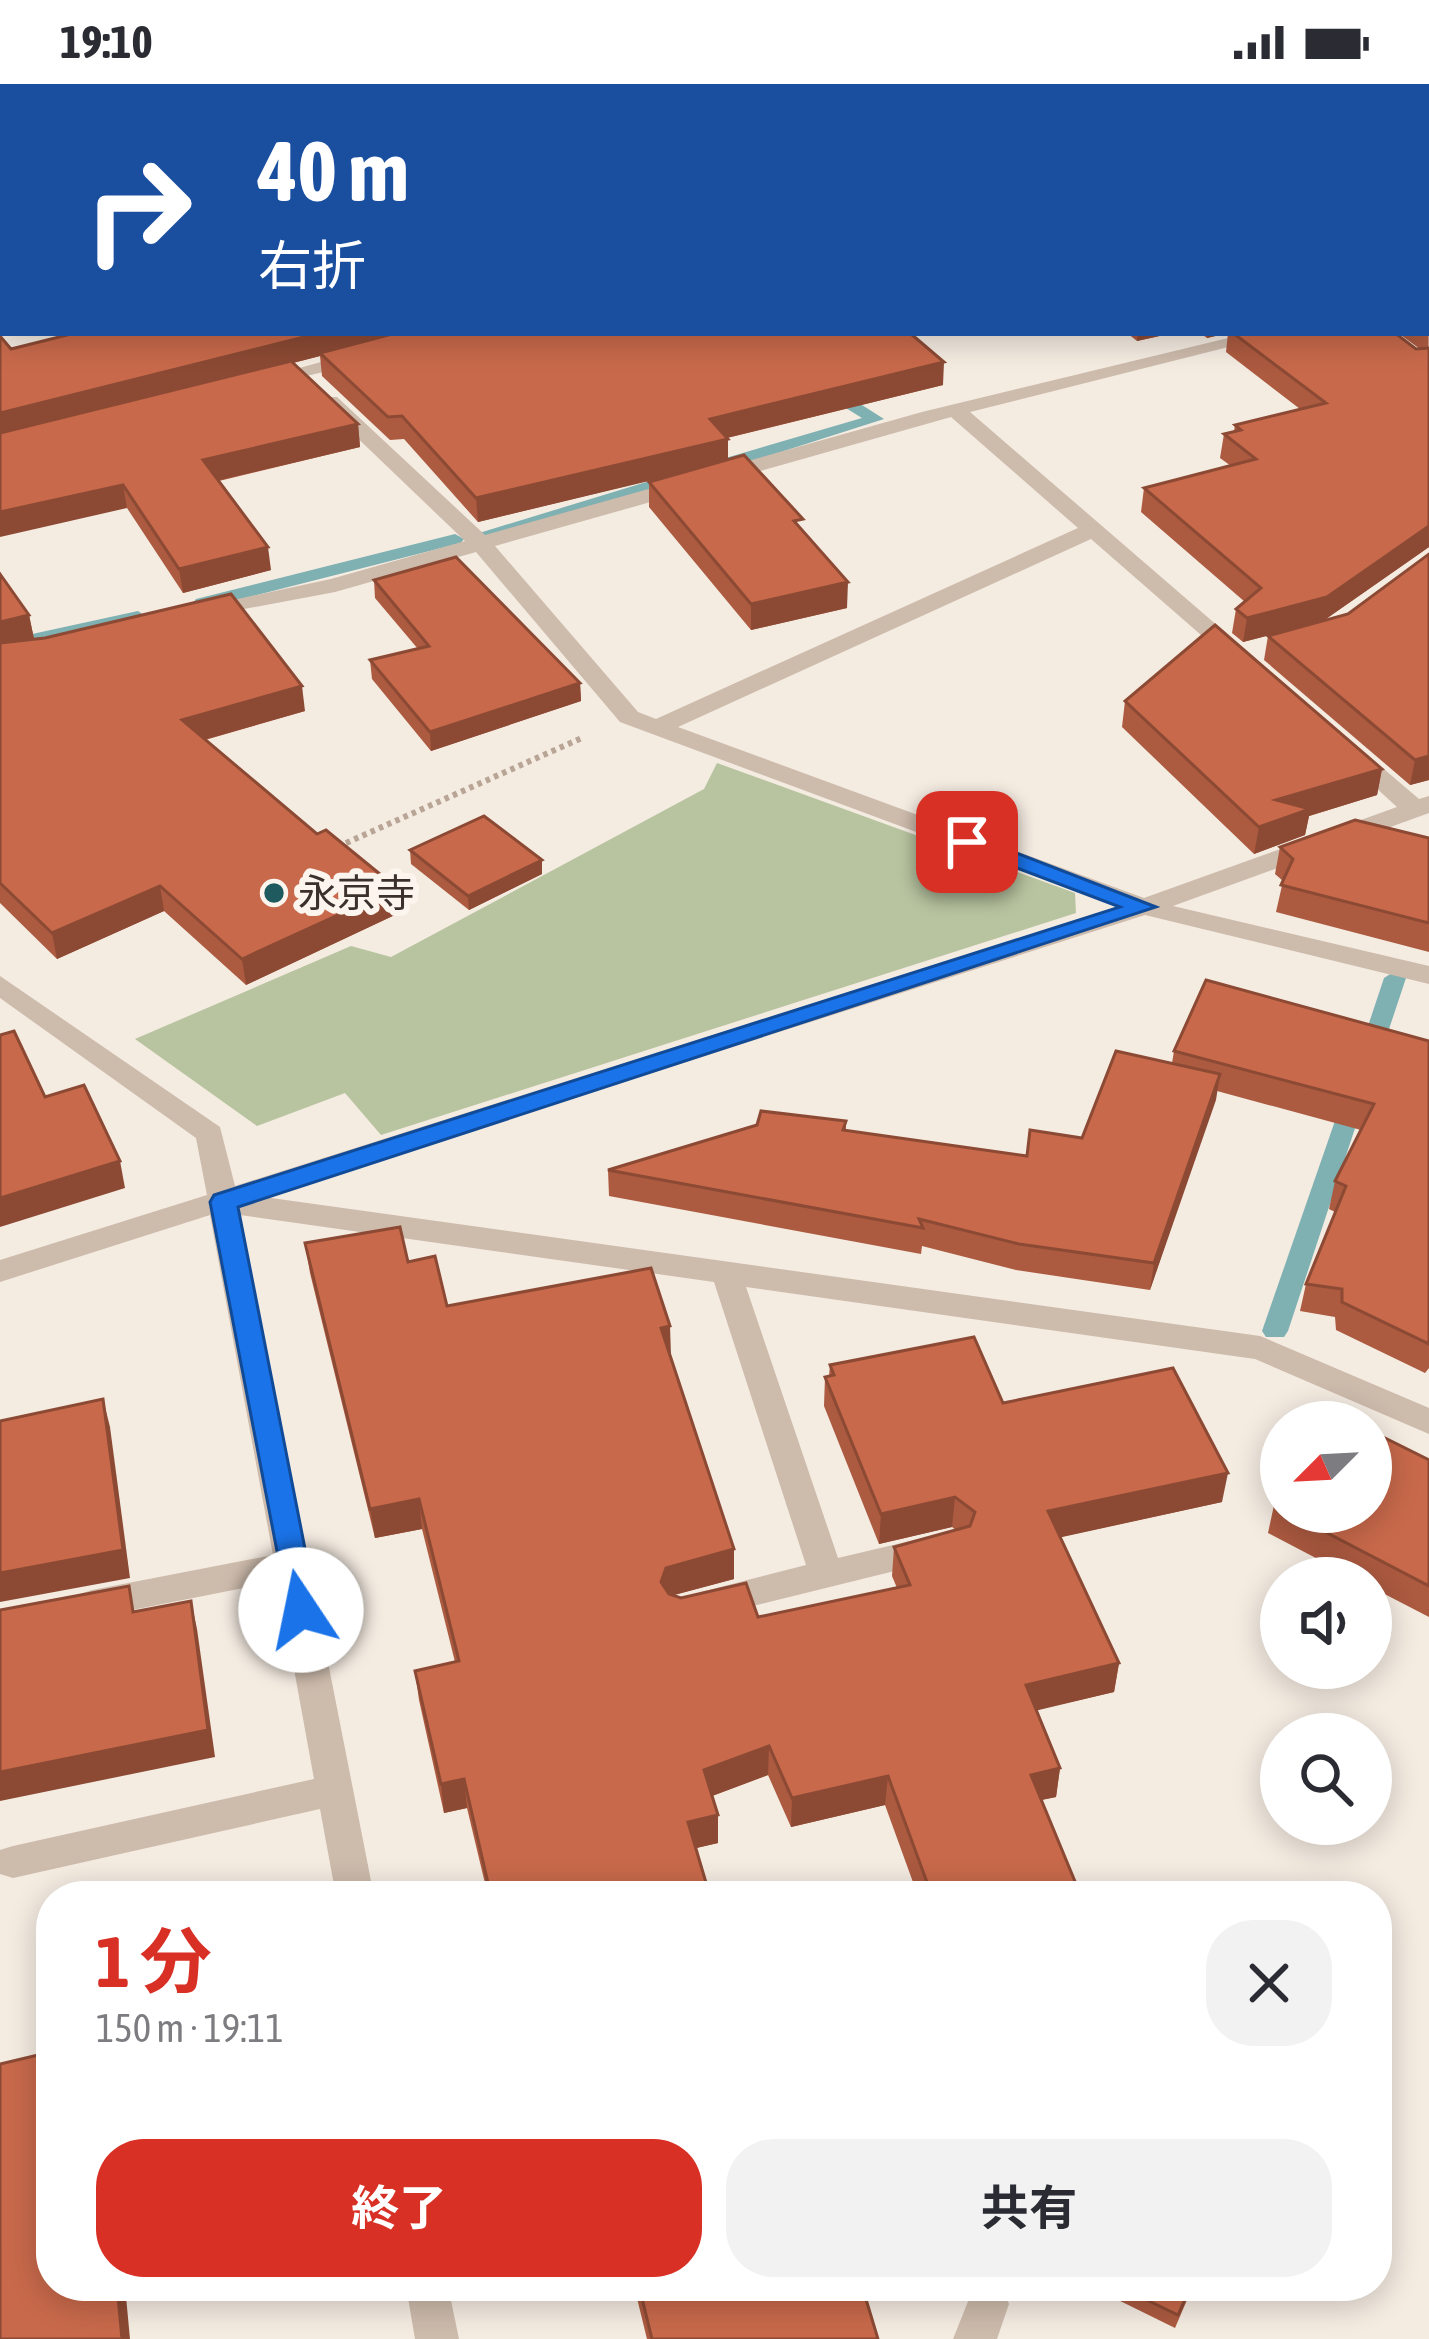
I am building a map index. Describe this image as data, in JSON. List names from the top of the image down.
{
  "places": ["永京寺"],
  "north": "bottom left",
  "page": {
    "status": "19:10",
    "turn": ["40 m", "右折"],
    "heading": ["1 分", "150 m · 19:11"],
    "buttons": ["終了", "共有"]
  }
}
